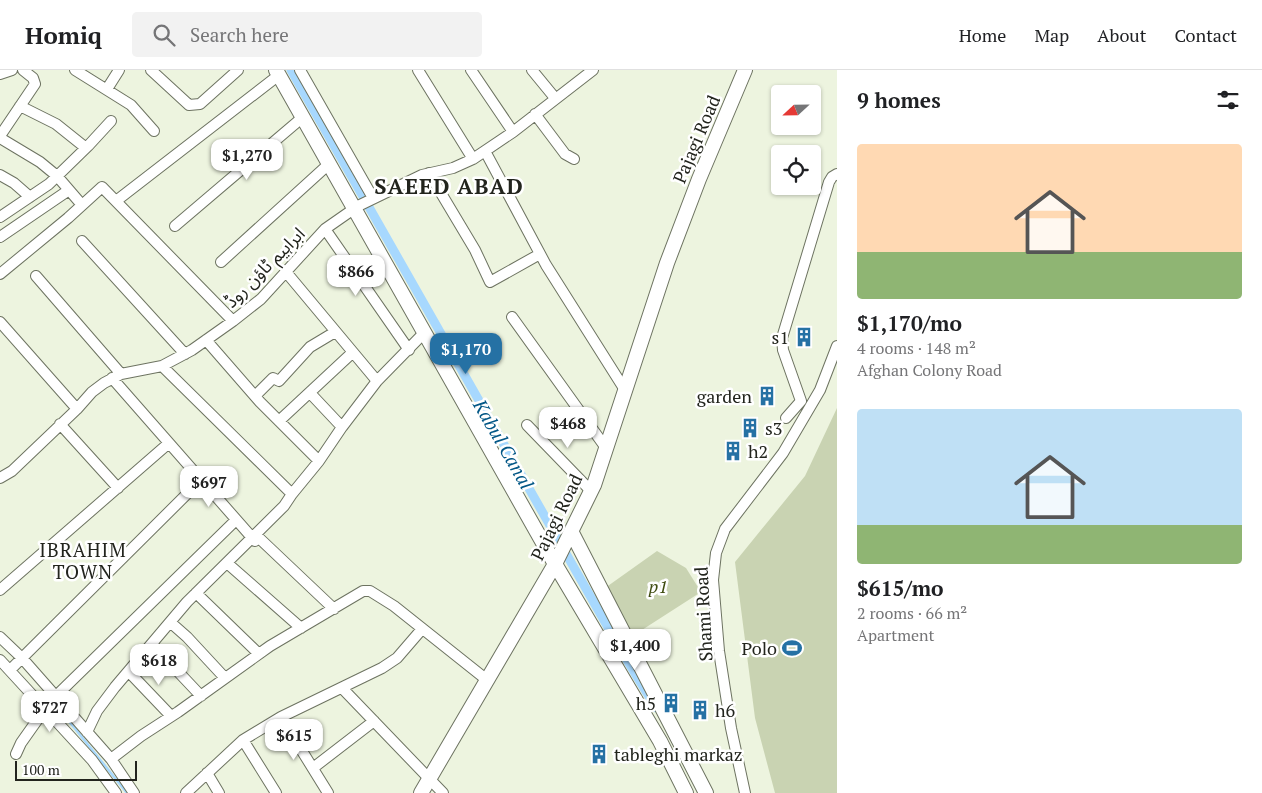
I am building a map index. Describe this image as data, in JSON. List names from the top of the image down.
{
  "streets": {
    "main road": ["Pajagi Road"],
    "street": ["ابراہیم ٹاؤن روڈ", "Shami Road"]
  },
  "districts": ["SAEED ABAD", "IBRAHIM TOWN"],
  "water": ["Kabul Canal"],
  "parks": ["p1"],
  "places": {
    "building": [
      "s1",
      "garden",
      "s3",
      "h2",
      "h5",
      "h6",
      "tableghi markaz"
    ],
    "sports": ["Polo"]
  },
  "scale_bar": "100 m",
  "north": "left",
  "page": {
    "header": "Homiq",
    "search": "Search here",
    "nav": [
      "Home",
      "Map",
      "About",
      "Contact"
    ],
    "heading": "9 homes",
    "list": [
      {
        "name": "$1,170/mo",
        "note": "4 rooms · 148 m² · Afghan Colony Road"
      },
      {
        "name": "$615/mo",
        "note": "2 rooms · 66 m² · Apartment"
      }
    ],
    "price": [
      "$1,270",
      "$866",
      "$1,170",
      "$468",
      "$697",
      "$1,400",
      "$618",
      "$727",
      "$615"
    ],
    "scale": "100 m"
  }
}
